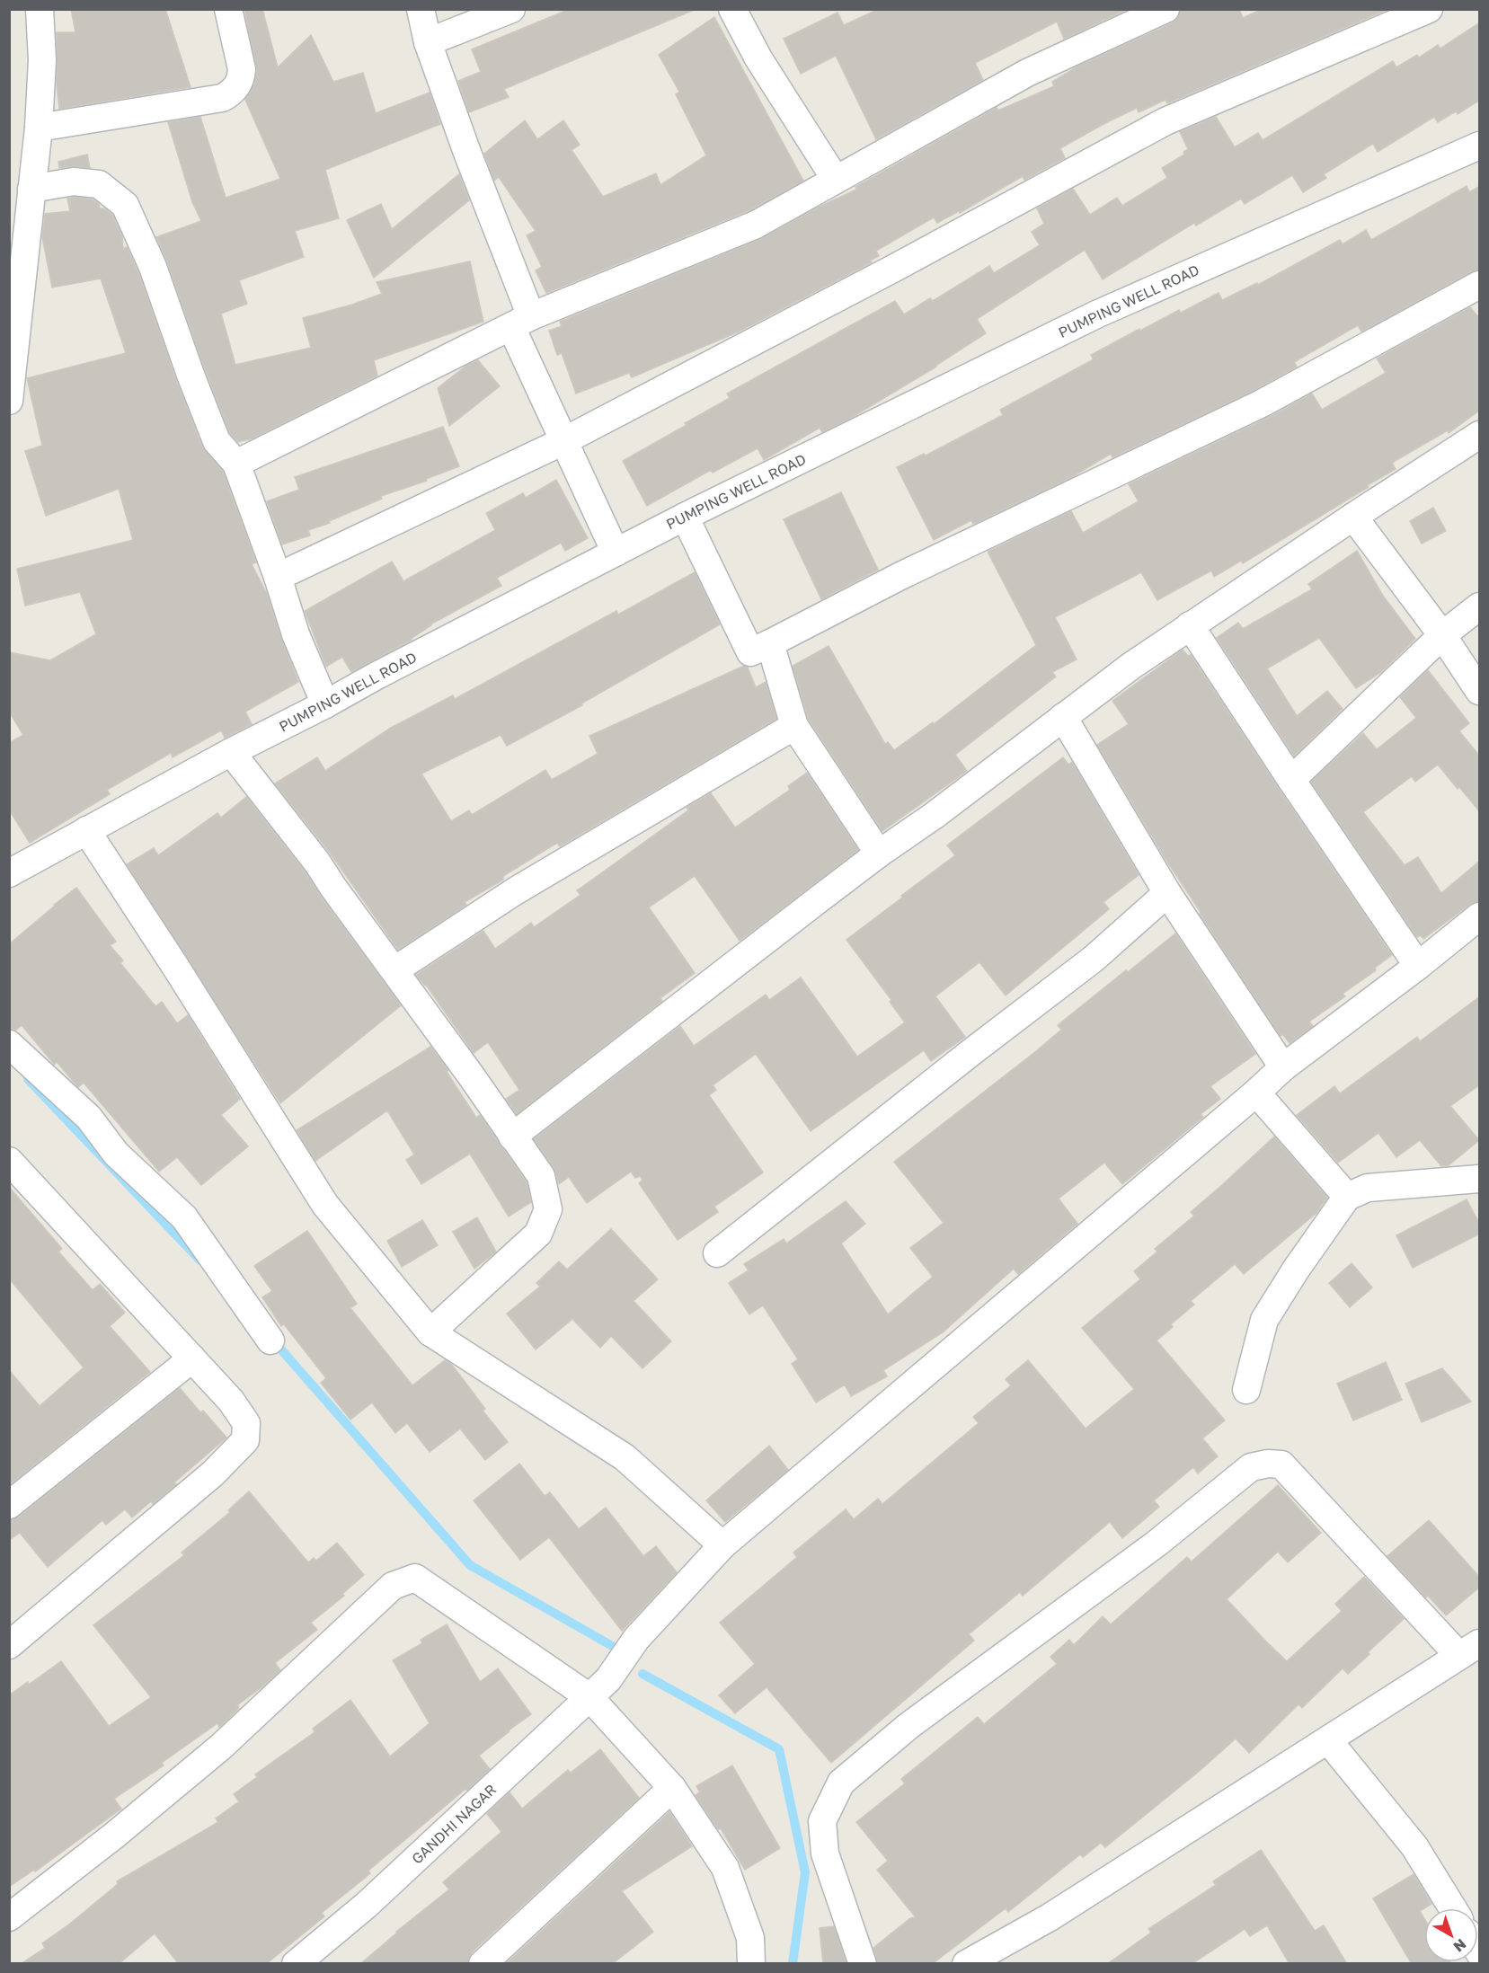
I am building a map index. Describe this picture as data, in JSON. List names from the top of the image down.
{
  "streets": {
    "street": ["PUMPING WELL ROAD", "GANDHI NAGAR"]
  },
  "north": "bottom right"
}
